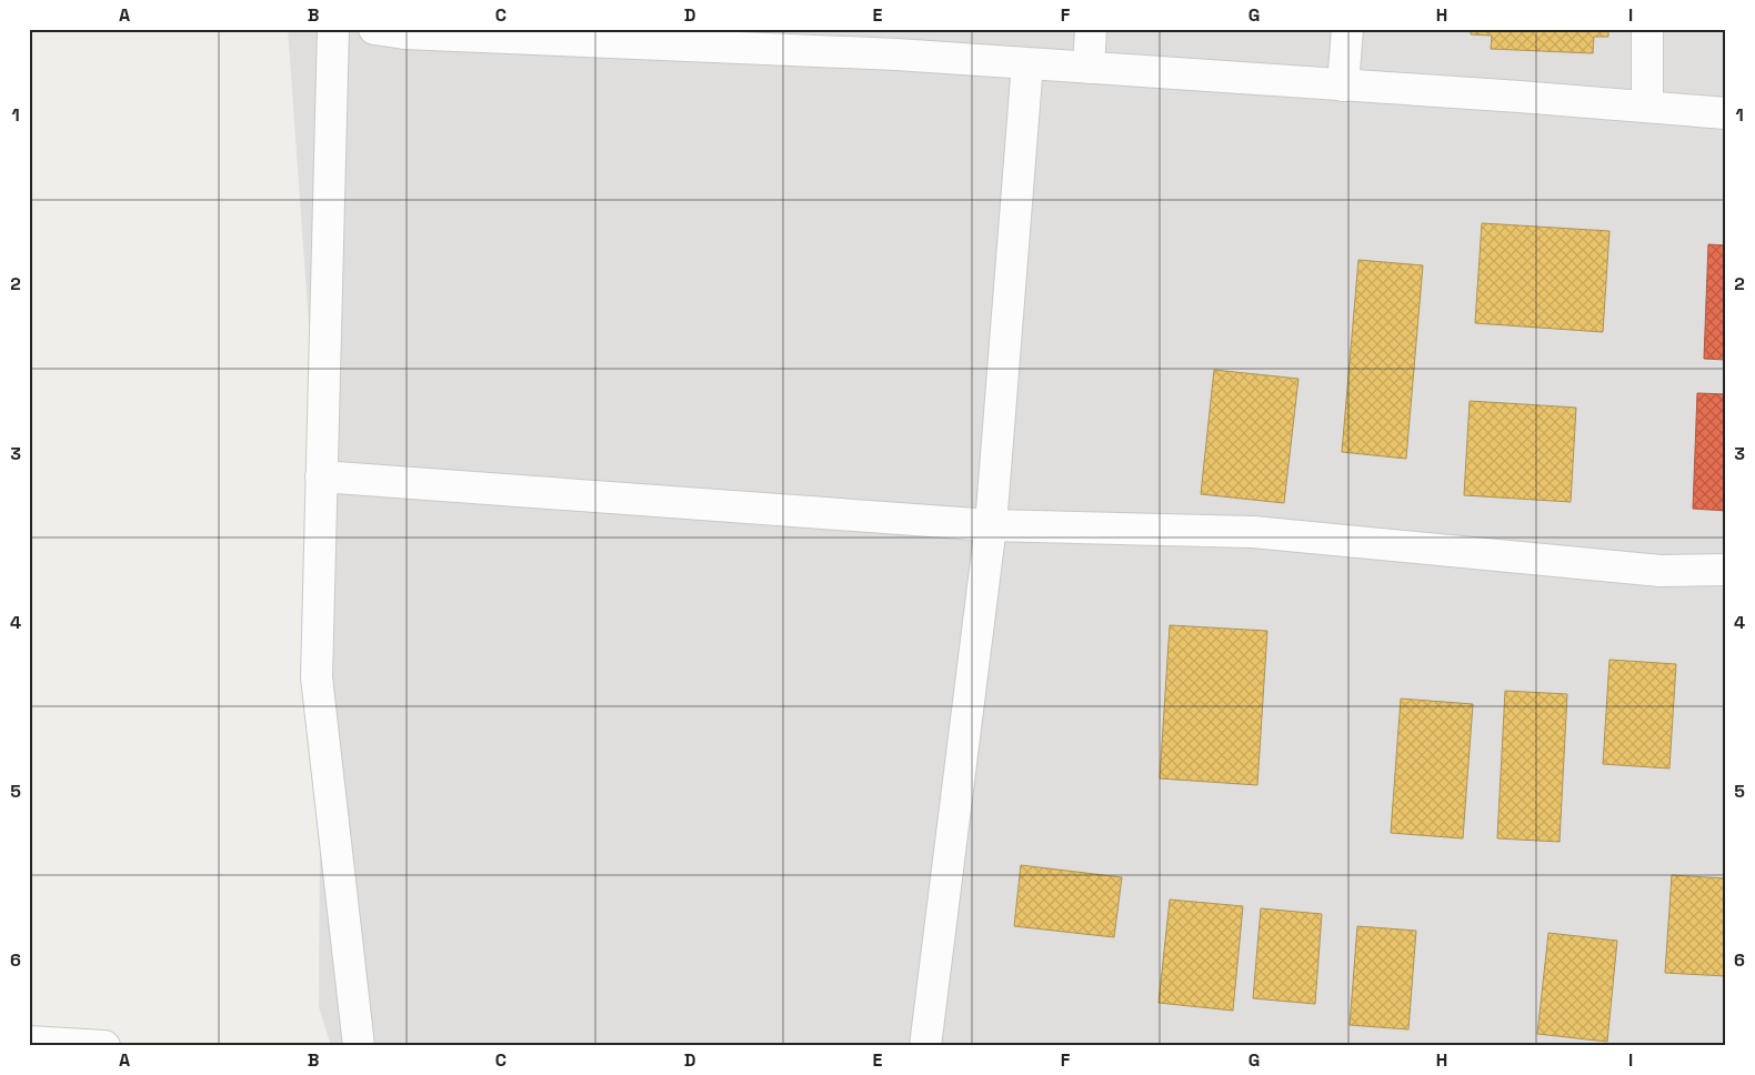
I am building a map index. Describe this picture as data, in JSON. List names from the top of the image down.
{
  "grid": {
    "columns": [
      "A",
      "B",
      "C",
      "D",
      "E",
      "F",
      "G",
      "H",
      "I"
    ],
    "rows": [
      "1",
      "2",
      "3",
      "4",
      "5",
      "6"
    ]
  }
}
